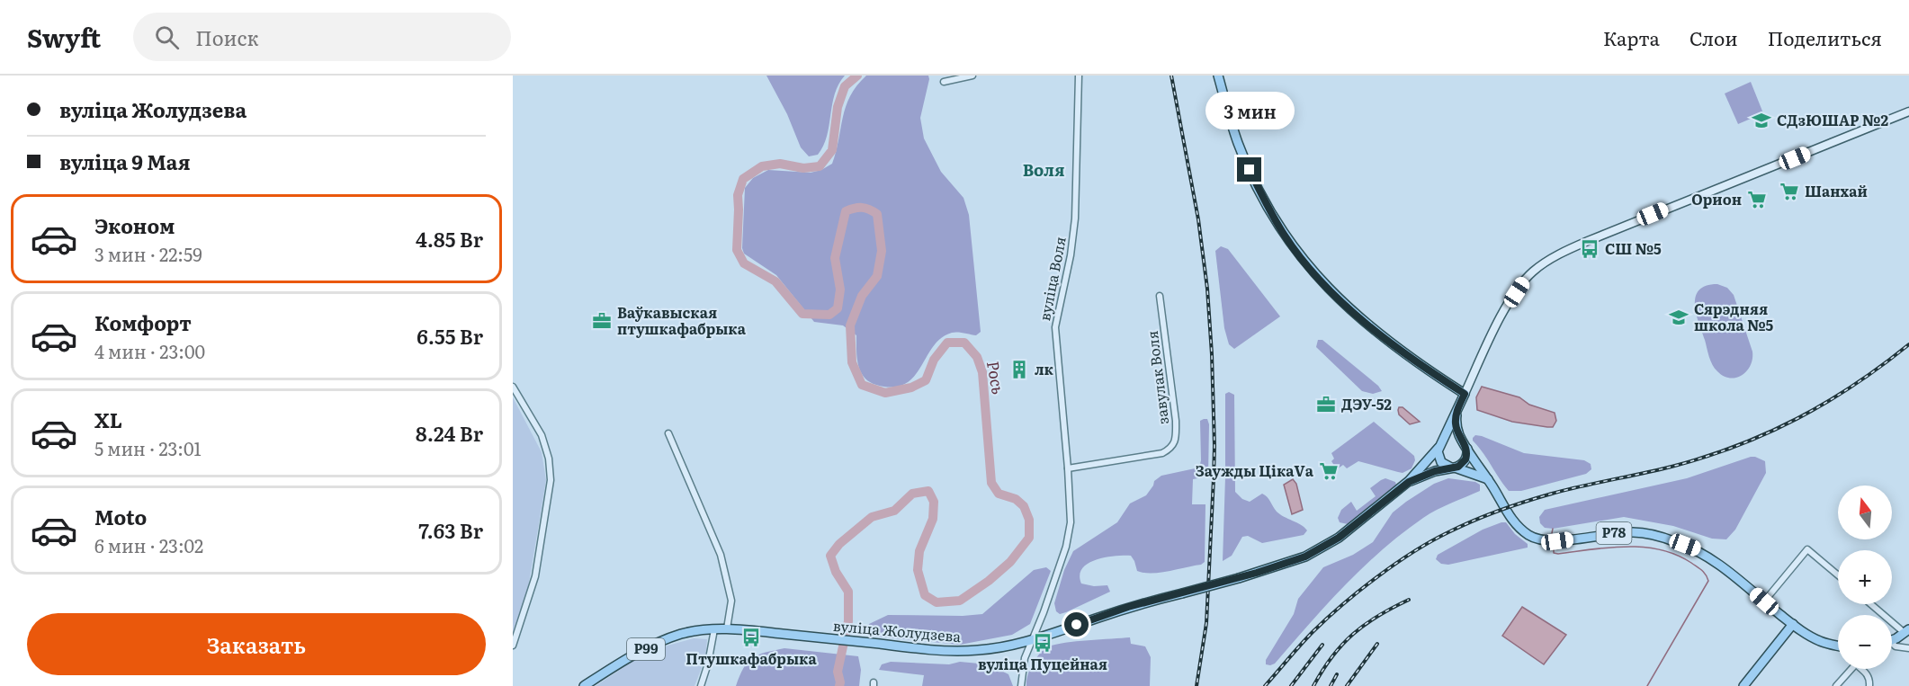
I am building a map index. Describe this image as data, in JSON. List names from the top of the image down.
{
  "streets": {
    "main road": ["Р78", "вуліца Жолудзева", "Р99"],
    "street": ["вуліца Воля", "завулак Воля"]
  },
  "crossings": [
    ["вуліца Воля", "завулак Воля"],
    ["вуліца Воля", "вуліца Жолудзева"],
    ["Р78", "Р99"],
    ["вуліца Жолудзева", "Р99"]
  ],
  "districts": ["Воля"],
  "water": ["Рось"],
  "places": {
    "school or university": ["СДзЮШАР №2", "Сярэдняя школа №5"],
    "supermarket": ["Шанхай", "Орион", "Заужды ЦікаVа"],
    "bus stop": ["СШ №5", "Птушкафабрыка", "вуліца Пуцейная"],
    "office": ["Ваўкавыская птушкафабрыка", "ДЭУ-52"],
    "building": ["лк"]
  },
  "north": "top",
  "page": {
    "header": "Swyft",
    "search": "Поиск",
    "nav": ["Карта", "Слои", "Поделиться"],
    "banner": ["вуліца Жолудзева", "вуліца 9 Мая"],
    "bubble": "3 мин",
    "list": [
      {
        "name": "Эконом",
        "note": "3 мин · 22:59",
        "value": "4.85 Br"
      },
      {
        "name": "Комфорт",
        "note": "4 мин · 23:00",
        "value": "6.55 Br"
      },
      {
        "name": "XL",
        "note": "5 мин · 23:01",
        "value": "8.24 Br"
      },
      {
        "name": "Moto",
        "note": "6 мин · 23:02",
        "value": "7.63 Br"
      }
    ],
    "map_buttons": ["+", "−"],
    "buttons": "Заказать"
  }
}
